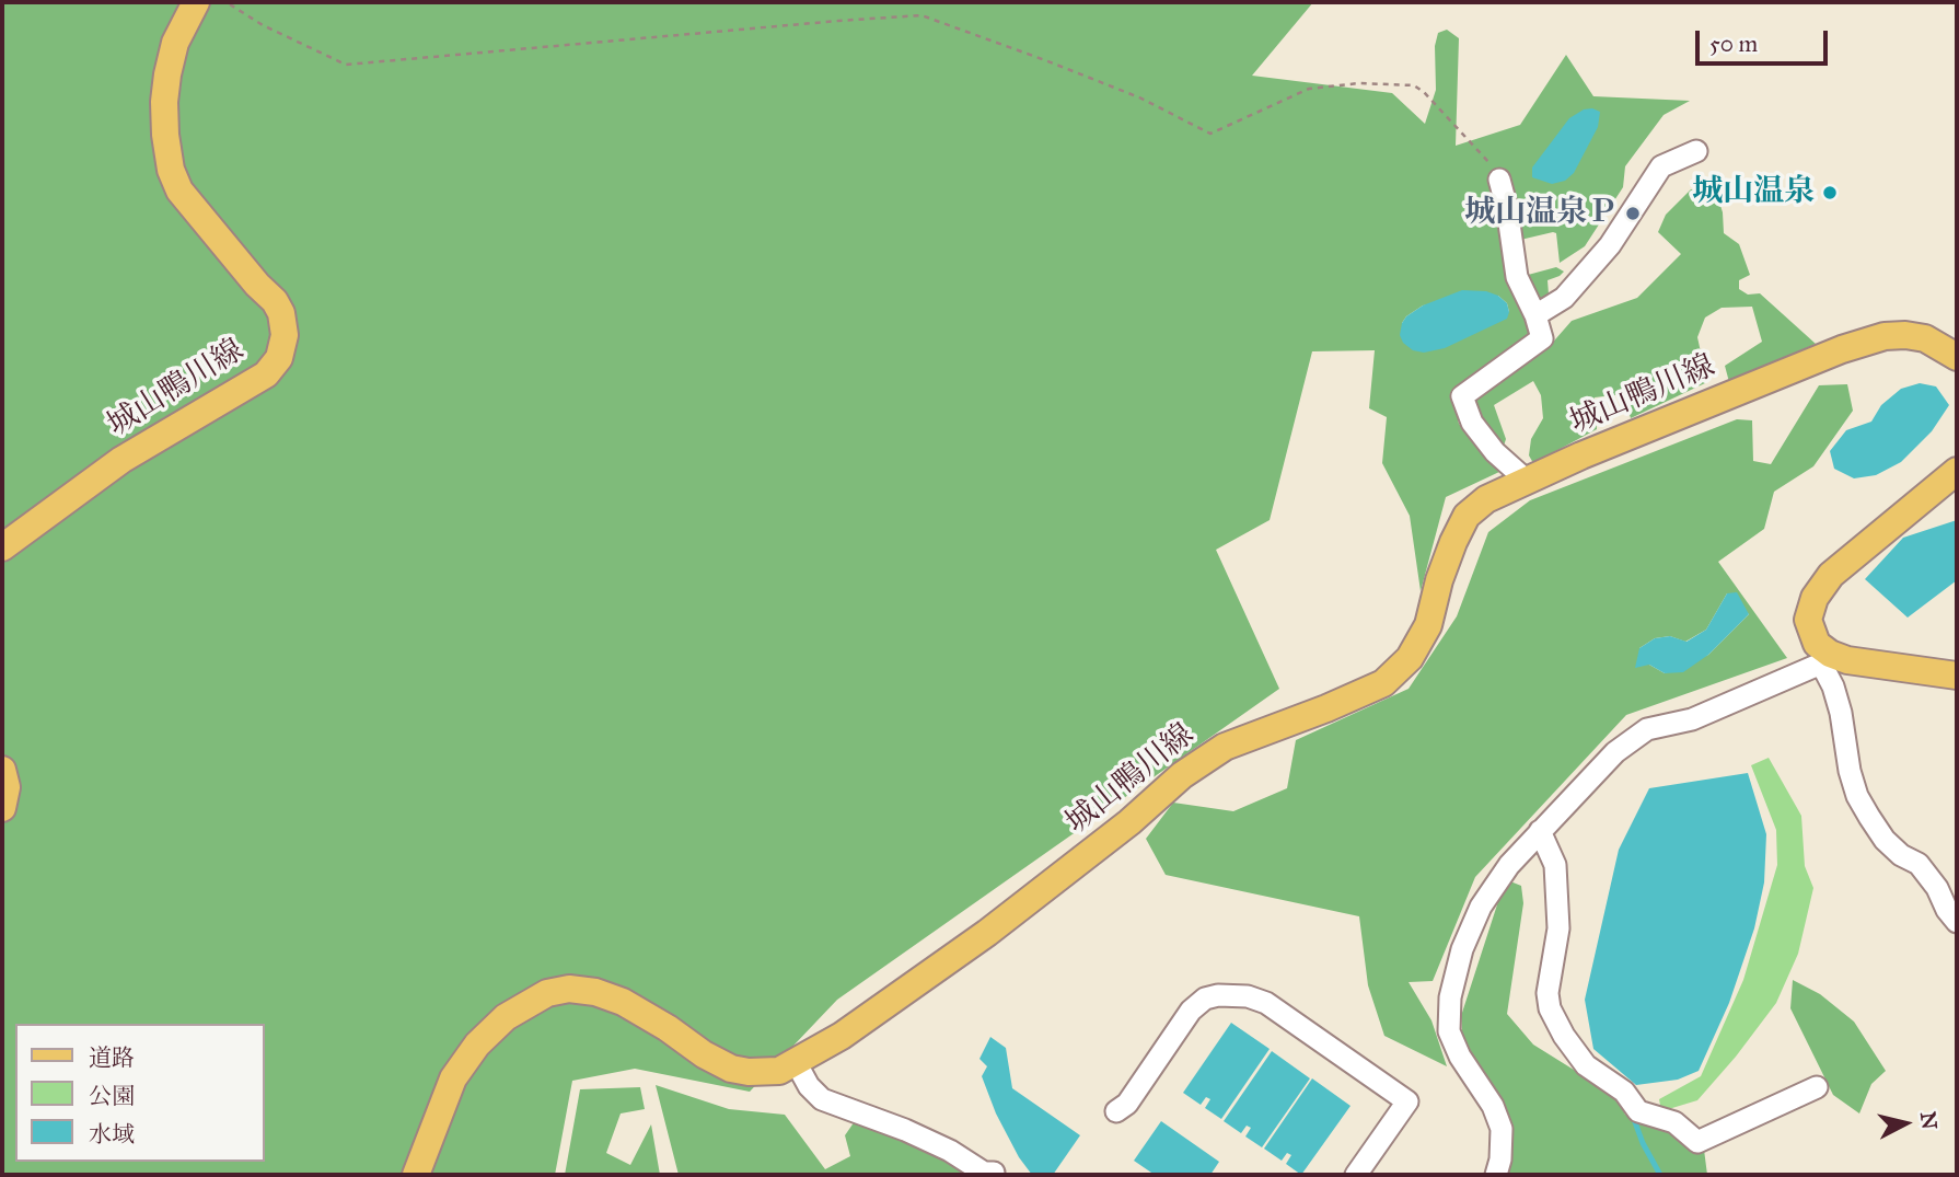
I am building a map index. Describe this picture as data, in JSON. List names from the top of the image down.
{
  "streets": {
    "main road": ["城山鴨川線"]
  },
  "places": ["城山温泉", "城山温泉Ｐ"],
  "legend": ["道路", "公園", "水域"],
  "scale_bar": "50 m",
  "north": "right"
}
